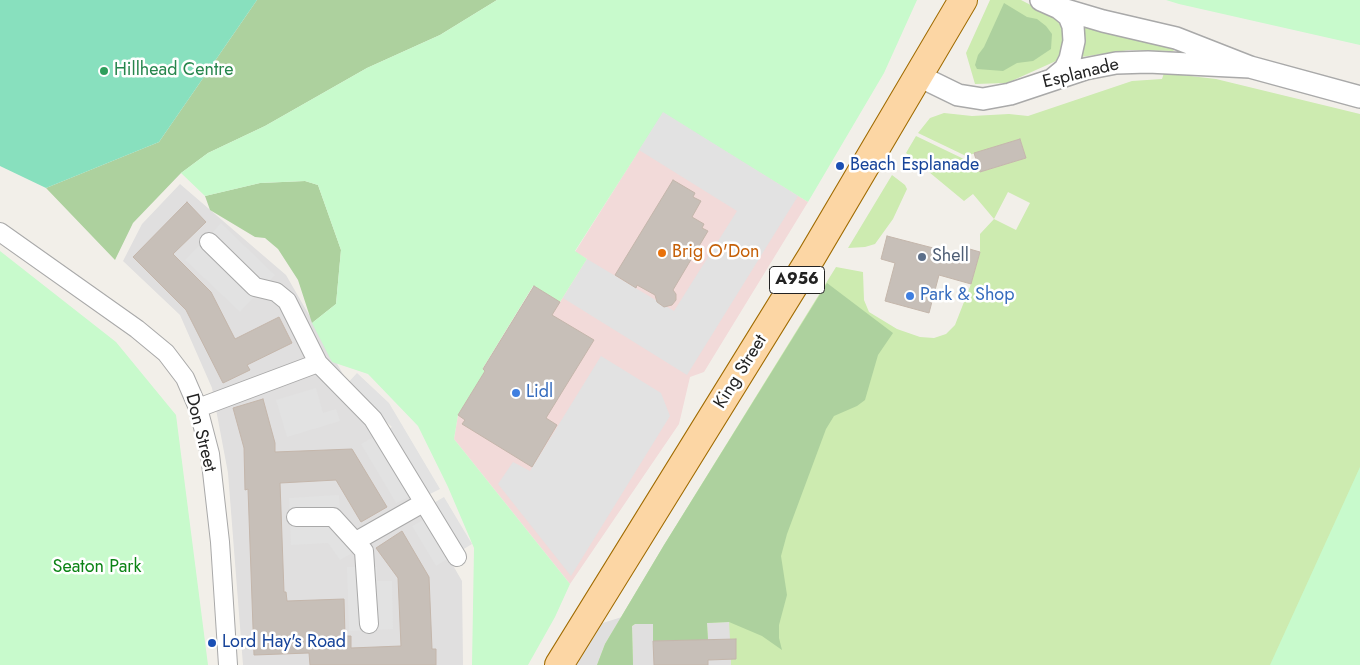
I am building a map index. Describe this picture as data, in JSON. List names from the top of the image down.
{
  "streets": {
    "main road": ["A956", "King Street"],
    "street": ["Esplanade", "Don Street"]
  },
  "crossings": [
    ["Esplanade", "King Street"]
  ],
  "parks": ["Seaton Park"],
  "places": [
    "Hillhead Centre",
    "Beach Esplanade",
    "Brig O'Don",
    "Shell",
    "Park & Shop",
    "Lidl",
    "Lord Hay's Road"
  ]
}
